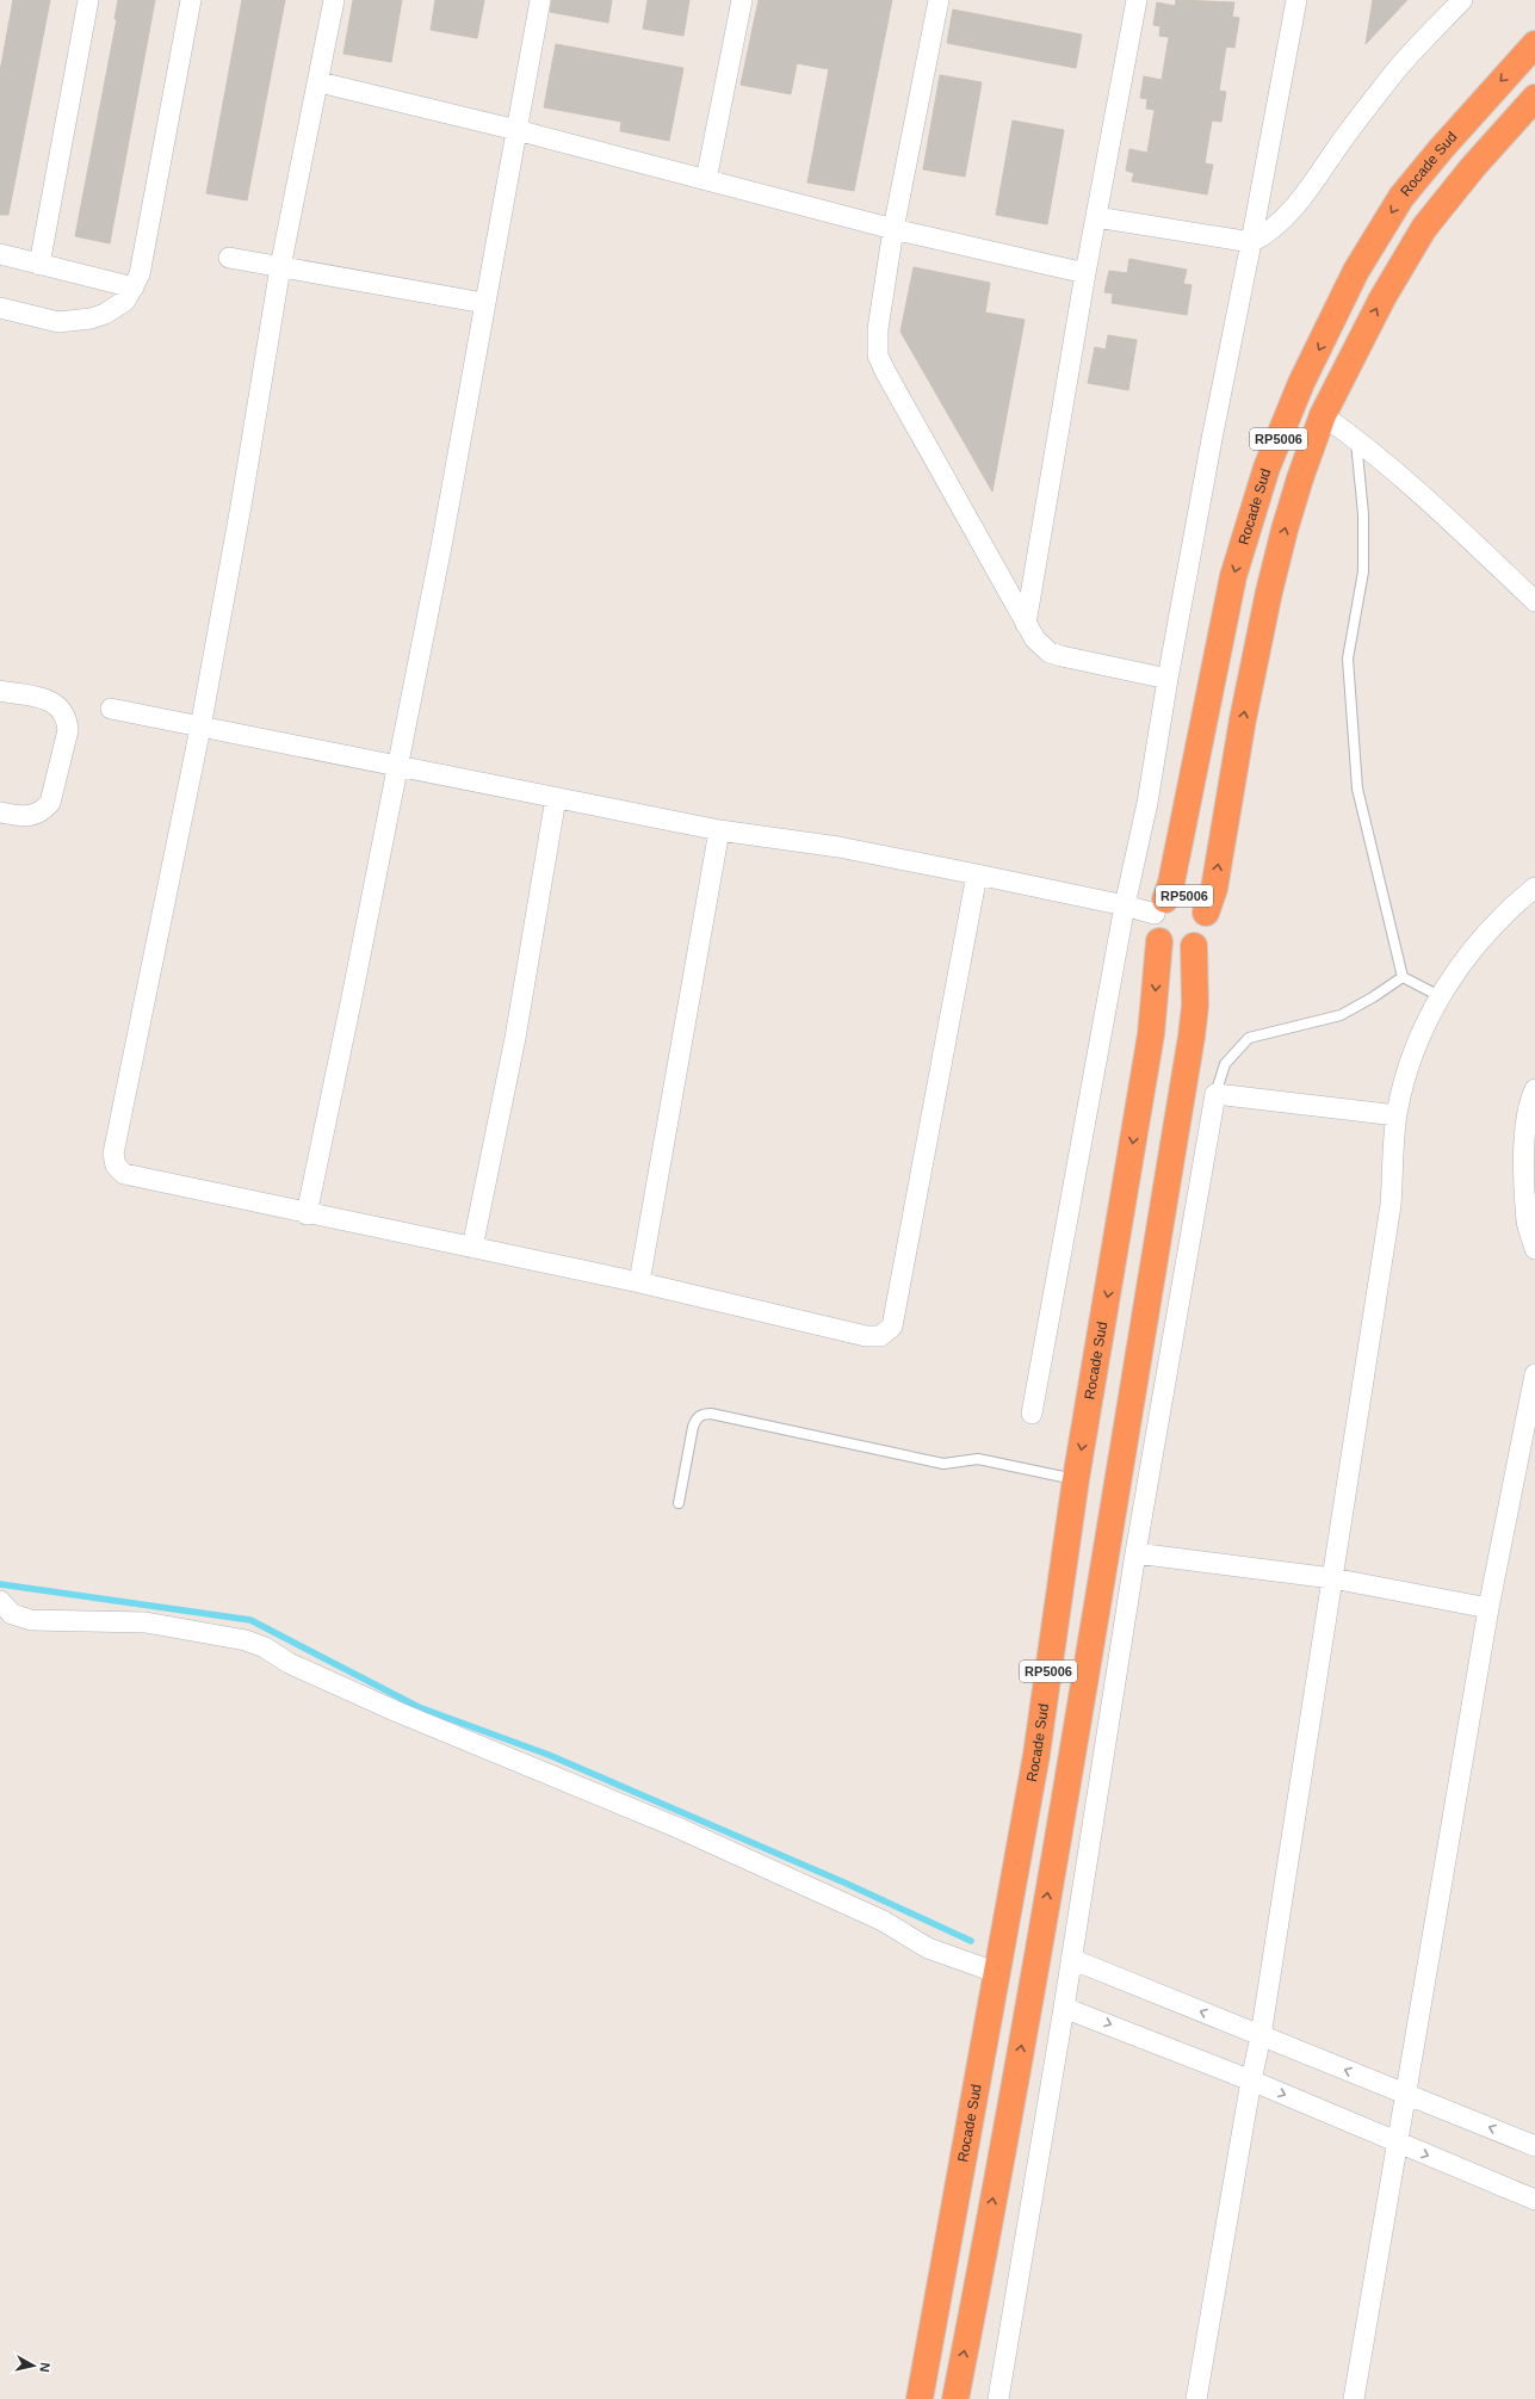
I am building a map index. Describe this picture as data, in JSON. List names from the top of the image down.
{
  "streets": {
    "highway": ["Rocade Sud", "RP5006"]
  },
  "crossings": [
    ["Rocade Sud", "RP5006"]
  ],
  "north": "right"
}
